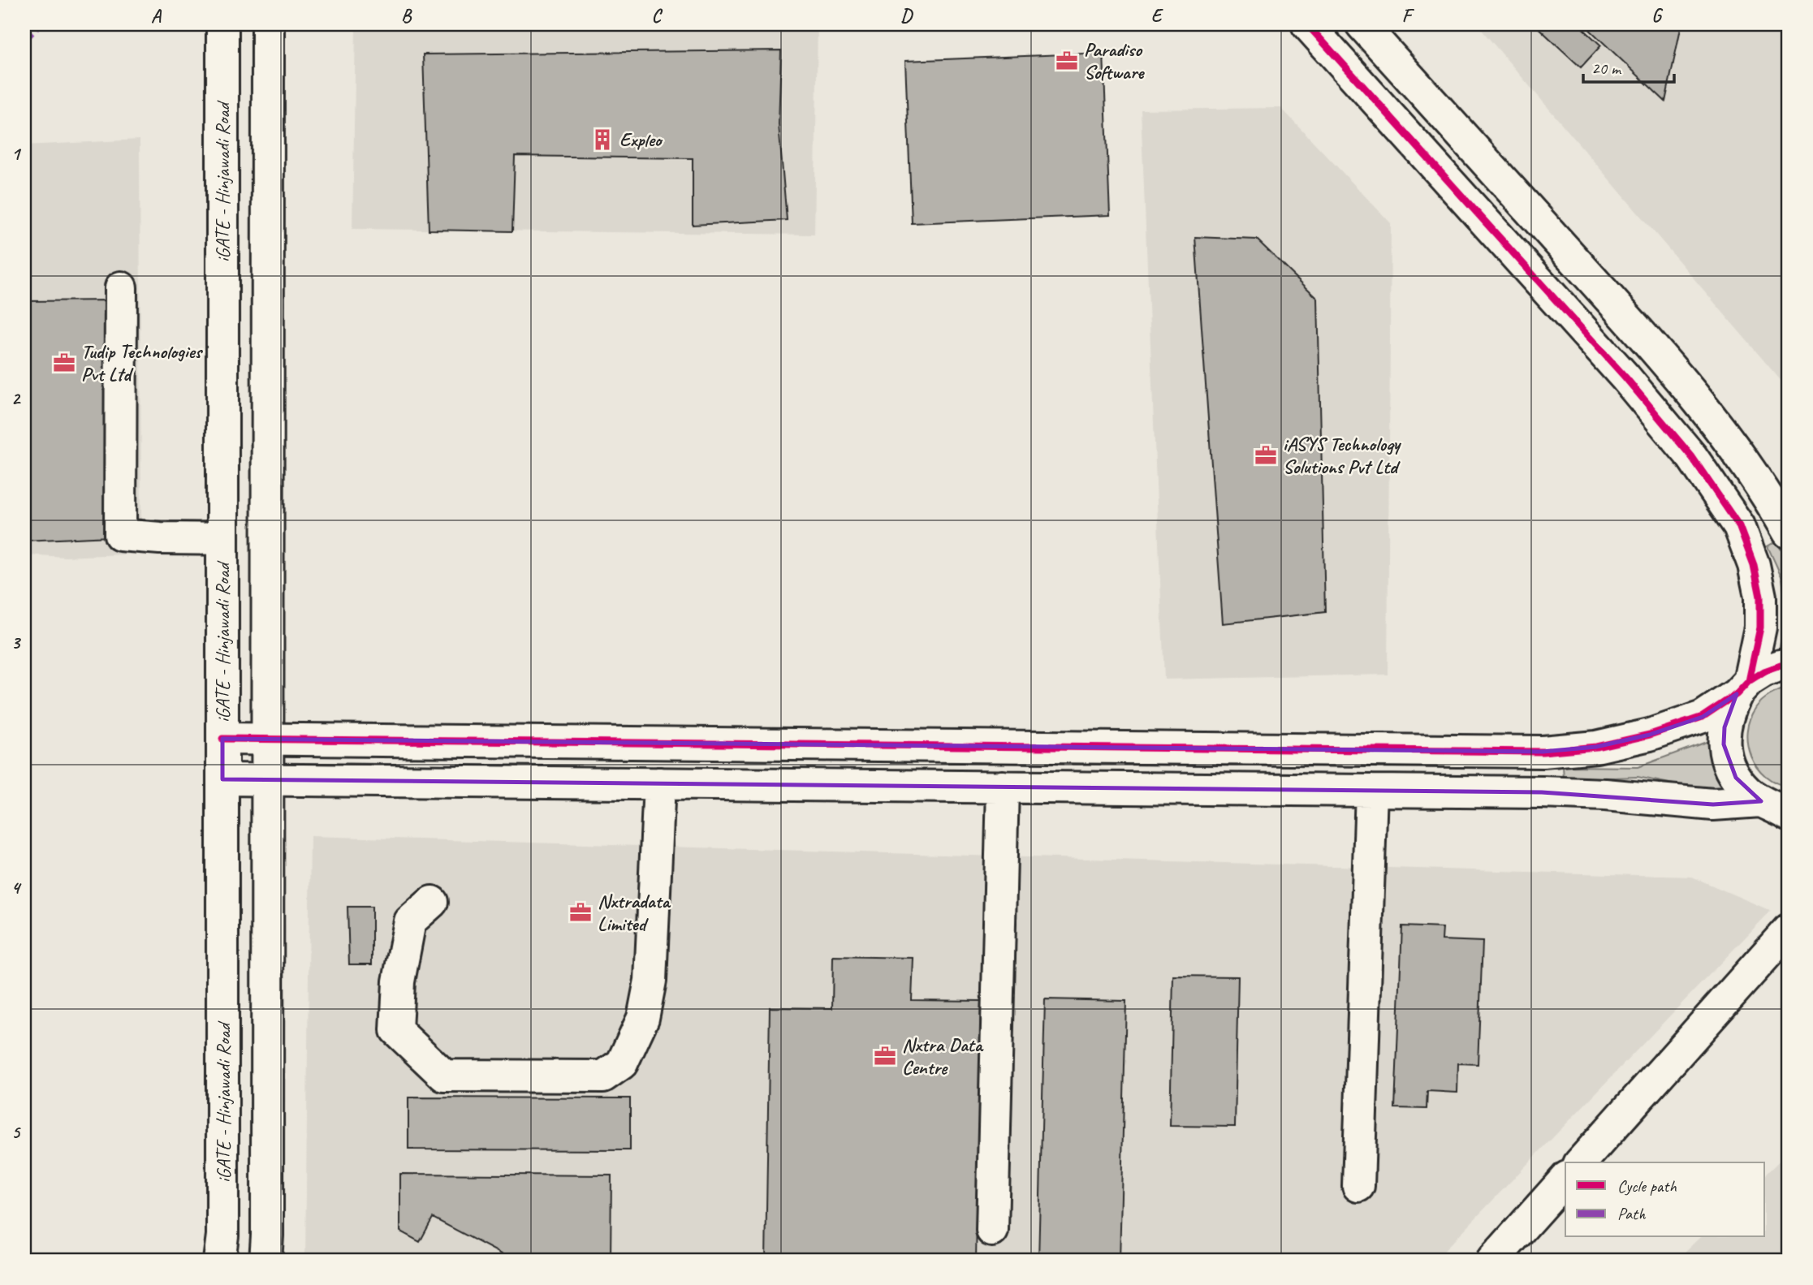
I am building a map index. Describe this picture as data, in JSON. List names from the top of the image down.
{
  "streets": {
    "street": ["iGATE - Hinjawadi Road"]
  },
  "places": {
    "office": [
      "Paradiso Software",
      "Tudip Technologies Pvt Ltd",
      "iASYS Technology Solutions Pvt Ltd",
      "Nxtradata Limited",
      "Nxtra Data Centre"
    ],
    "building": ["Expleo"]
  },
  "legend": ["Cycle path", "Path"],
  "scale_bar": "20 m",
  "grid": {
    "columns": [
      "A",
      "B",
      "C",
      "D",
      "E",
      "F",
      "G"
    ],
    "rows": [
      "1",
      "2",
      "3",
      "4",
      "5"
    ]
  }
}
